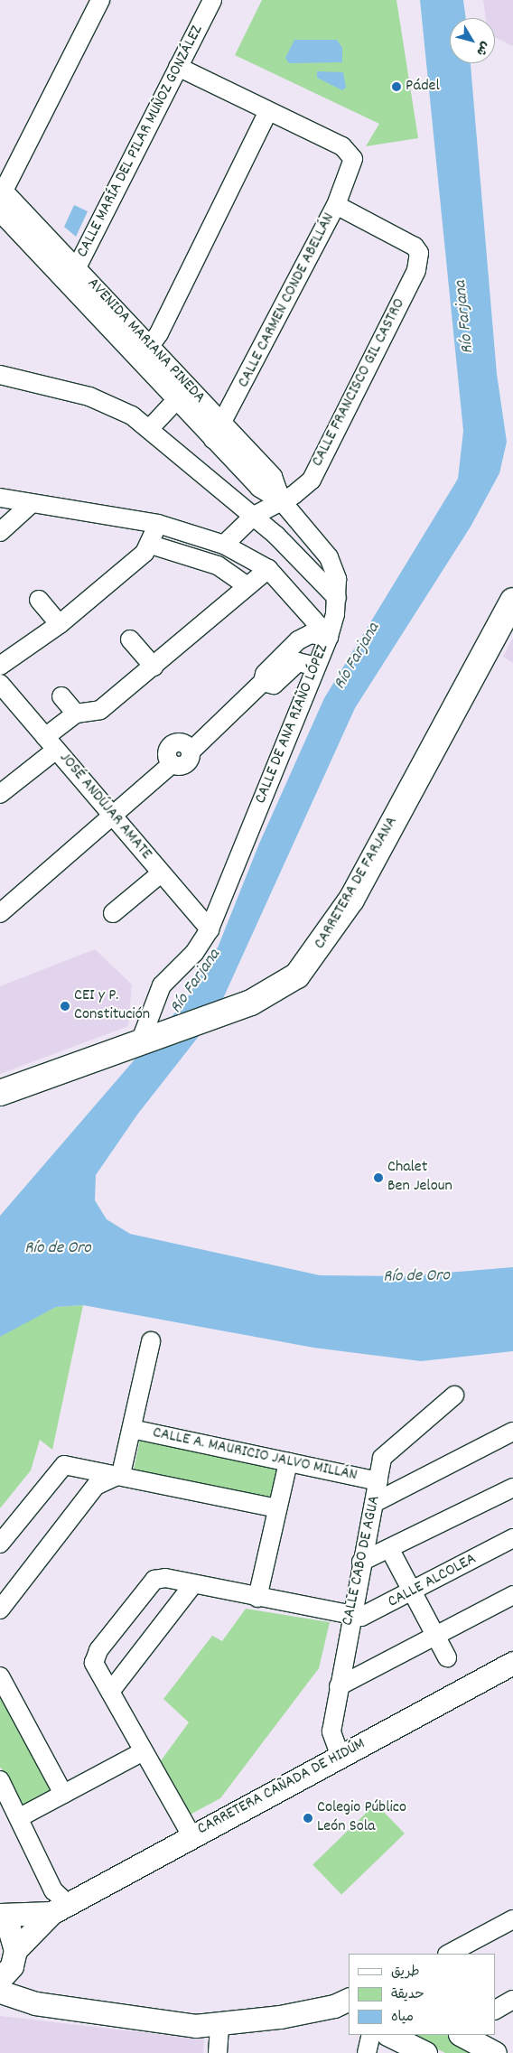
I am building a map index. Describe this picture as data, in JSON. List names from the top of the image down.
{
  "streets": {
    "main road": ["CARRETERA DE FARJANA"],
    "street": [
      "CALLE MARÍA DEL PILAR MUÑOZ GONZÁLEZ",
      "CALLE CARMEN CONDE ABELLÁN",
      "AVENIDA MARIANA PINEDA",
      "CALLE FRANCISCO GIL CASTRO",
      "CALLE DE ANA RIAÑO LÓPEZ",
      "JOSÉ ANDÚJAR AMATE",
      "CALLE A. MAURICIO JALVO MILLÁN",
      "CALLE CABO DE AGUA",
      "CALLE ALCOLEA",
      "CARRETERA CAÑADA DE HIDÚM"
    ]
  },
  "crossings": [
    ["CALLE MARÍA DEL PILAR MUÑOZ GONZÁLEZ", "AVENIDA MARIANA PINEDA"],
    ["CALLE CARMEN CONDE ABELLÁN", "AVENIDA MARIANA PINEDA"],
    ["CALLE CARMEN CONDE ABELLÁN", "CALLE FRANCISCO GIL CASTRO"],
    ["AVENIDA MARIANA PINEDA", "CALLE FRANCISCO GIL CASTRO"],
    ["AVENIDA MARIANA PINEDA", "CALLE DE ANA RIAÑO LÓPEZ"],
    ["CALLE FRANCISCO GIL CASTRO", "CALLE DE ANA RIAÑO LÓPEZ"],
    ["CALLE DE ANA RIAÑO LÓPEZ", "JOSÉ ANDÚJAR AMATE"],
    ["CALLE DE ANA RIAÑO LÓPEZ", "CARRETERA DE FARJANA"],
    ["CALLE A. MAURICIO JALVO MILLÁN", "CALLE CABO DE AGUA"],
    ["CALLE CABO DE AGUA", "CALLE ALCOLEA"],
    ["CALLE CABO DE AGUA", "CARRETERA CAÑADA DE HIDÚM"]
  ],
  "water": ["Río Farjana", "Río de Oro"],
  "places": [
    "Pádel",
    "CEI y P. Constitución",
    "Chalet Ben Jeloun",
    "Colegio Público León Sola"
  ],
  "legend": ["طريق", "حديقة", "مياه"],
  "north": "bottom right"
}
